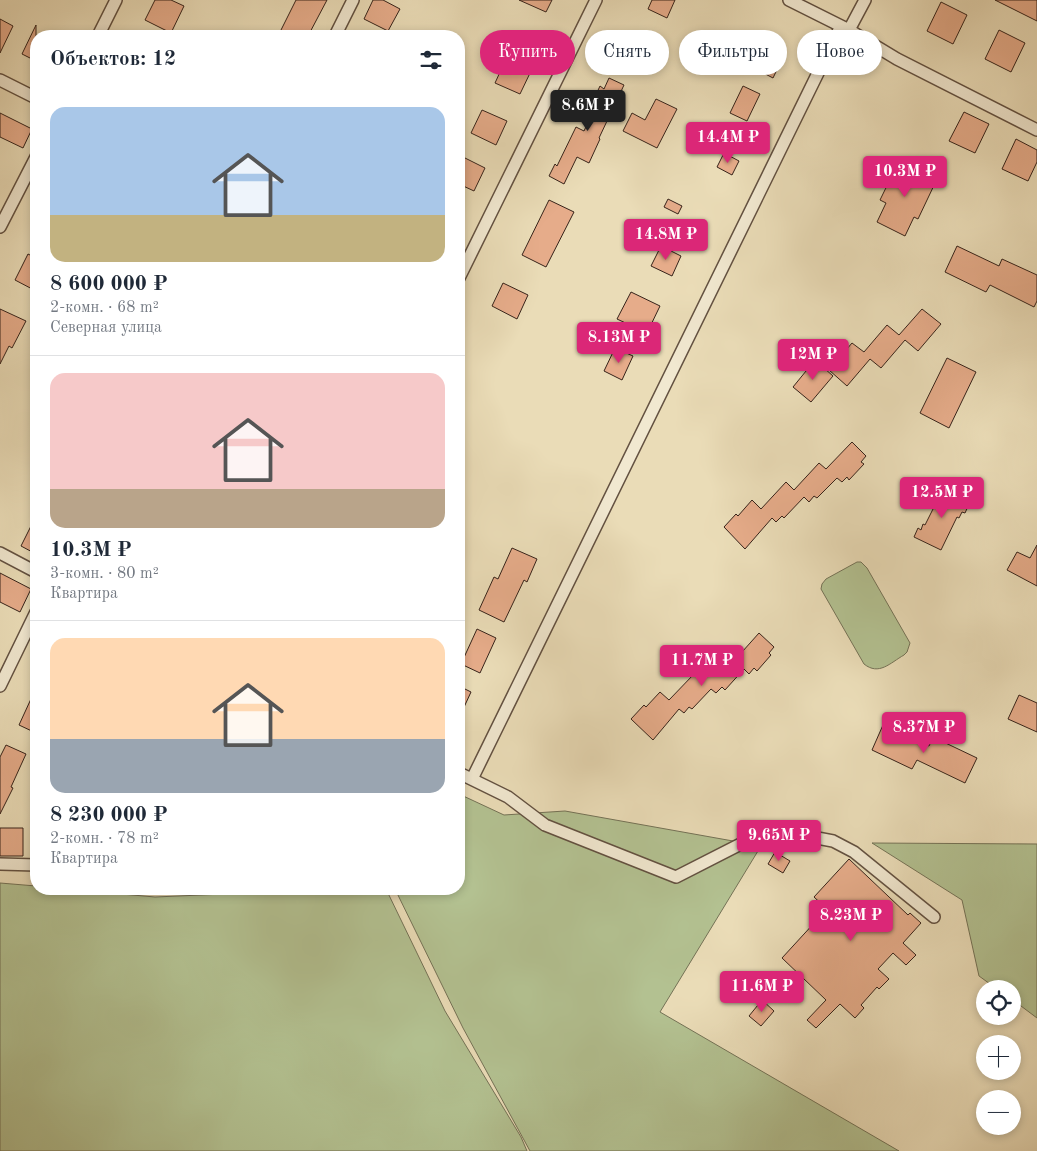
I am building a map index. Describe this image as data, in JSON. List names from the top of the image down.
{
  "page": {
    "chip": [
      "Купить",
      "Снять",
      "Фильтры",
      "Новое"
    ],
    "heading": "Объектов: 12",
    "price": [
      "8.6M ₽",
      "14.4M ₽",
      "10.3M ₽",
      "14.8M ₽",
      "8.13M ₽",
      "12M ₽",
      "12.5M ₽",
      "11.7M ₽",
      "8.37M ₽",
      "9.65M ₽",
      "8.23M ₽",
      "11.6M ₽"
    ],
    "list": [
      {
        "name": "8 600 000 ₽",
        "note": "2-комн. · 68 m² · Северная улица"
      },
      {
        "name": "10.3M ₽",
        "note": "3-комн. · 80 m² · Квартира"
      },
      {
        "name": "8 230 000 ₽",
        "note": "2-комн. · 78 m² · Квартира"
      }
    ],
    "map_buttons": ["+", "−"]
  }
}
